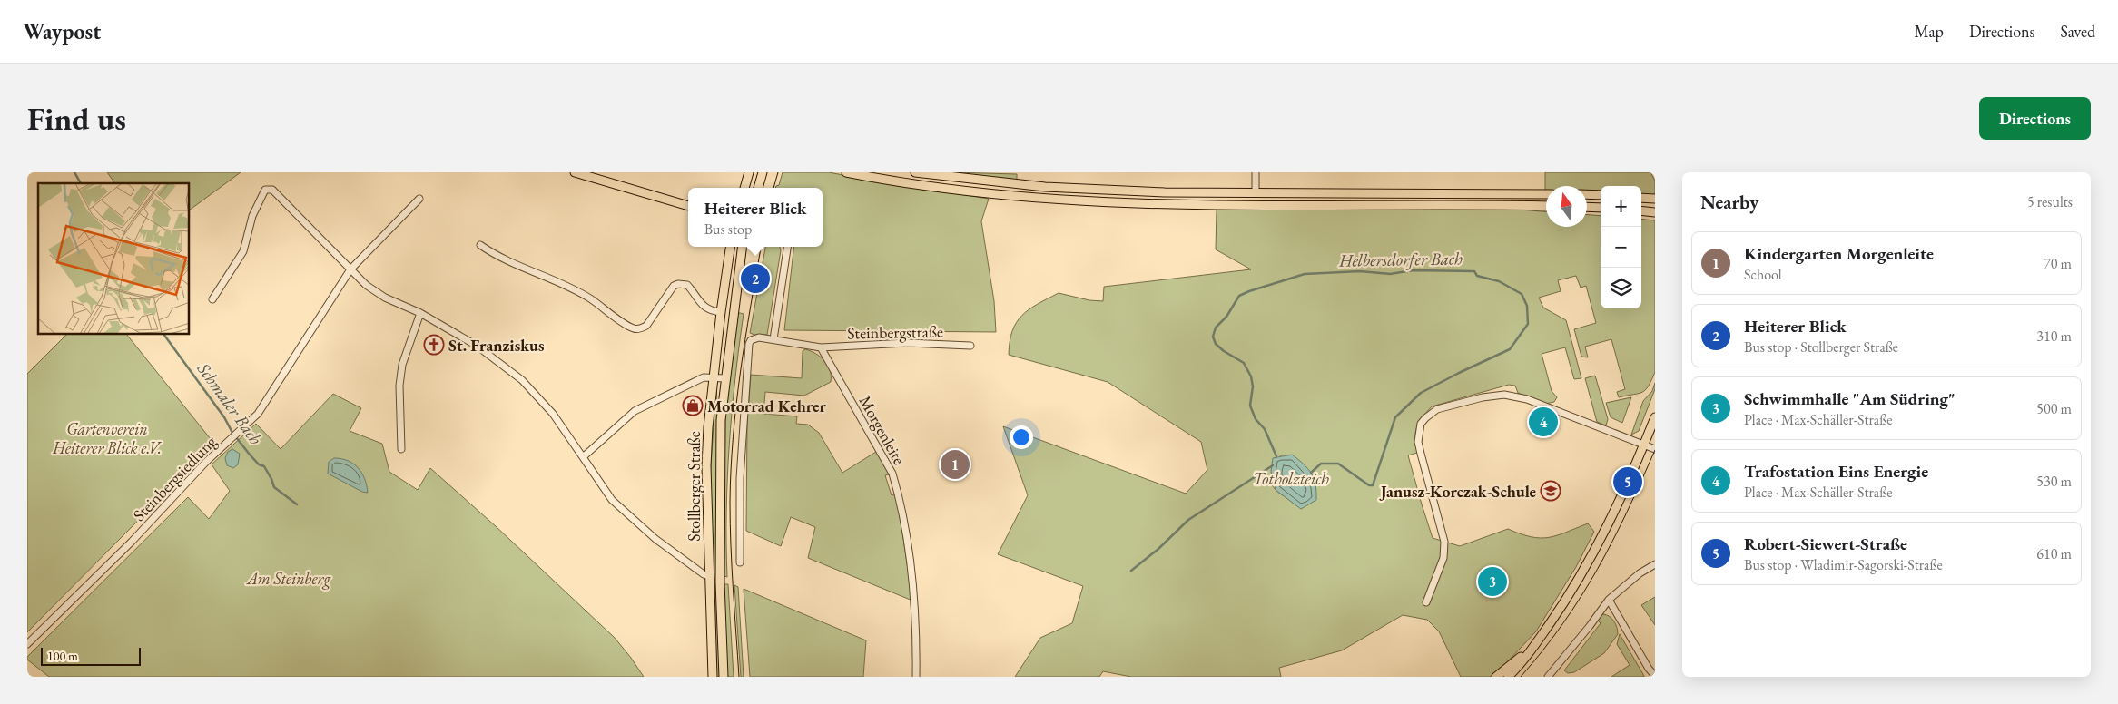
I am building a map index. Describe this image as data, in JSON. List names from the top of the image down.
{
  "streets": {
    "main road": ["Stollberger Straße"],
    "street": ["Steinbergstraße", "Morgenleite", "Steinbergsiedlung"]
  },
  "crossings": [
    ["Steinbergstraße", "Morgenleite"]
  ],
  "water": ["Helbersdorfer Bach", "Schmaler Bach", "Totholzteich"],
  "parks": ["Gartenverein Heiterer Blick e.V.", "Am Steinberg"],
  "places": {
    "church": ["St. Franziskus"],
    "shop": ["Motorrad Kehrer"],
    "school or university": ["Janusz-Korczak-Schule"]
  },
  "scale_bar": "100 m",
  "north": "top",
  "page": {
    "header": "Waypost",
    "nav": ["Map", "Directions", "Saved"],
    "buttons": "Directions",
    "title": "Find us",
    "heading": ["Nearby", "5 results"],
    "map_buttons": ["+", "−"],
    "popup": ["Heiterer Blick", "Bus stop"],
    "list": [
      {
        "mark": "1",
        "name": "Kindergarten Morgenleite",
        "note": "School",
        "value": "70 m"
      },
      {
        "mark": "2",
        "name": "Heiterer Blick",
        "note": "Bus stop · Stollberger Straße",
        "value": "310 m"
      },
      {
        "mark": "3",
        "name": "Schwimmhalle \"Am Südring\"",
        "note": "Place · Max-Schäller-Straße",
        "value": "500 m"
      },
      {
        "mark": "4",
        "name": "Trafostation Eins Energie",
        "note": "Place · Max-Schäller-Straße",
        "value": "530 m"
      },
      {
        "mark": "5",
        "name": "Robert-Siewert-Straße",
        "note": "Bus stop · Wladimir-Sagorski-Straße",
        "value": "610 m"
      }
    ],
    "pins": [
      "2",
      "4",
      "1",
      "5",
      "3"
    ],
    "scale": "100 m"
  }
}
